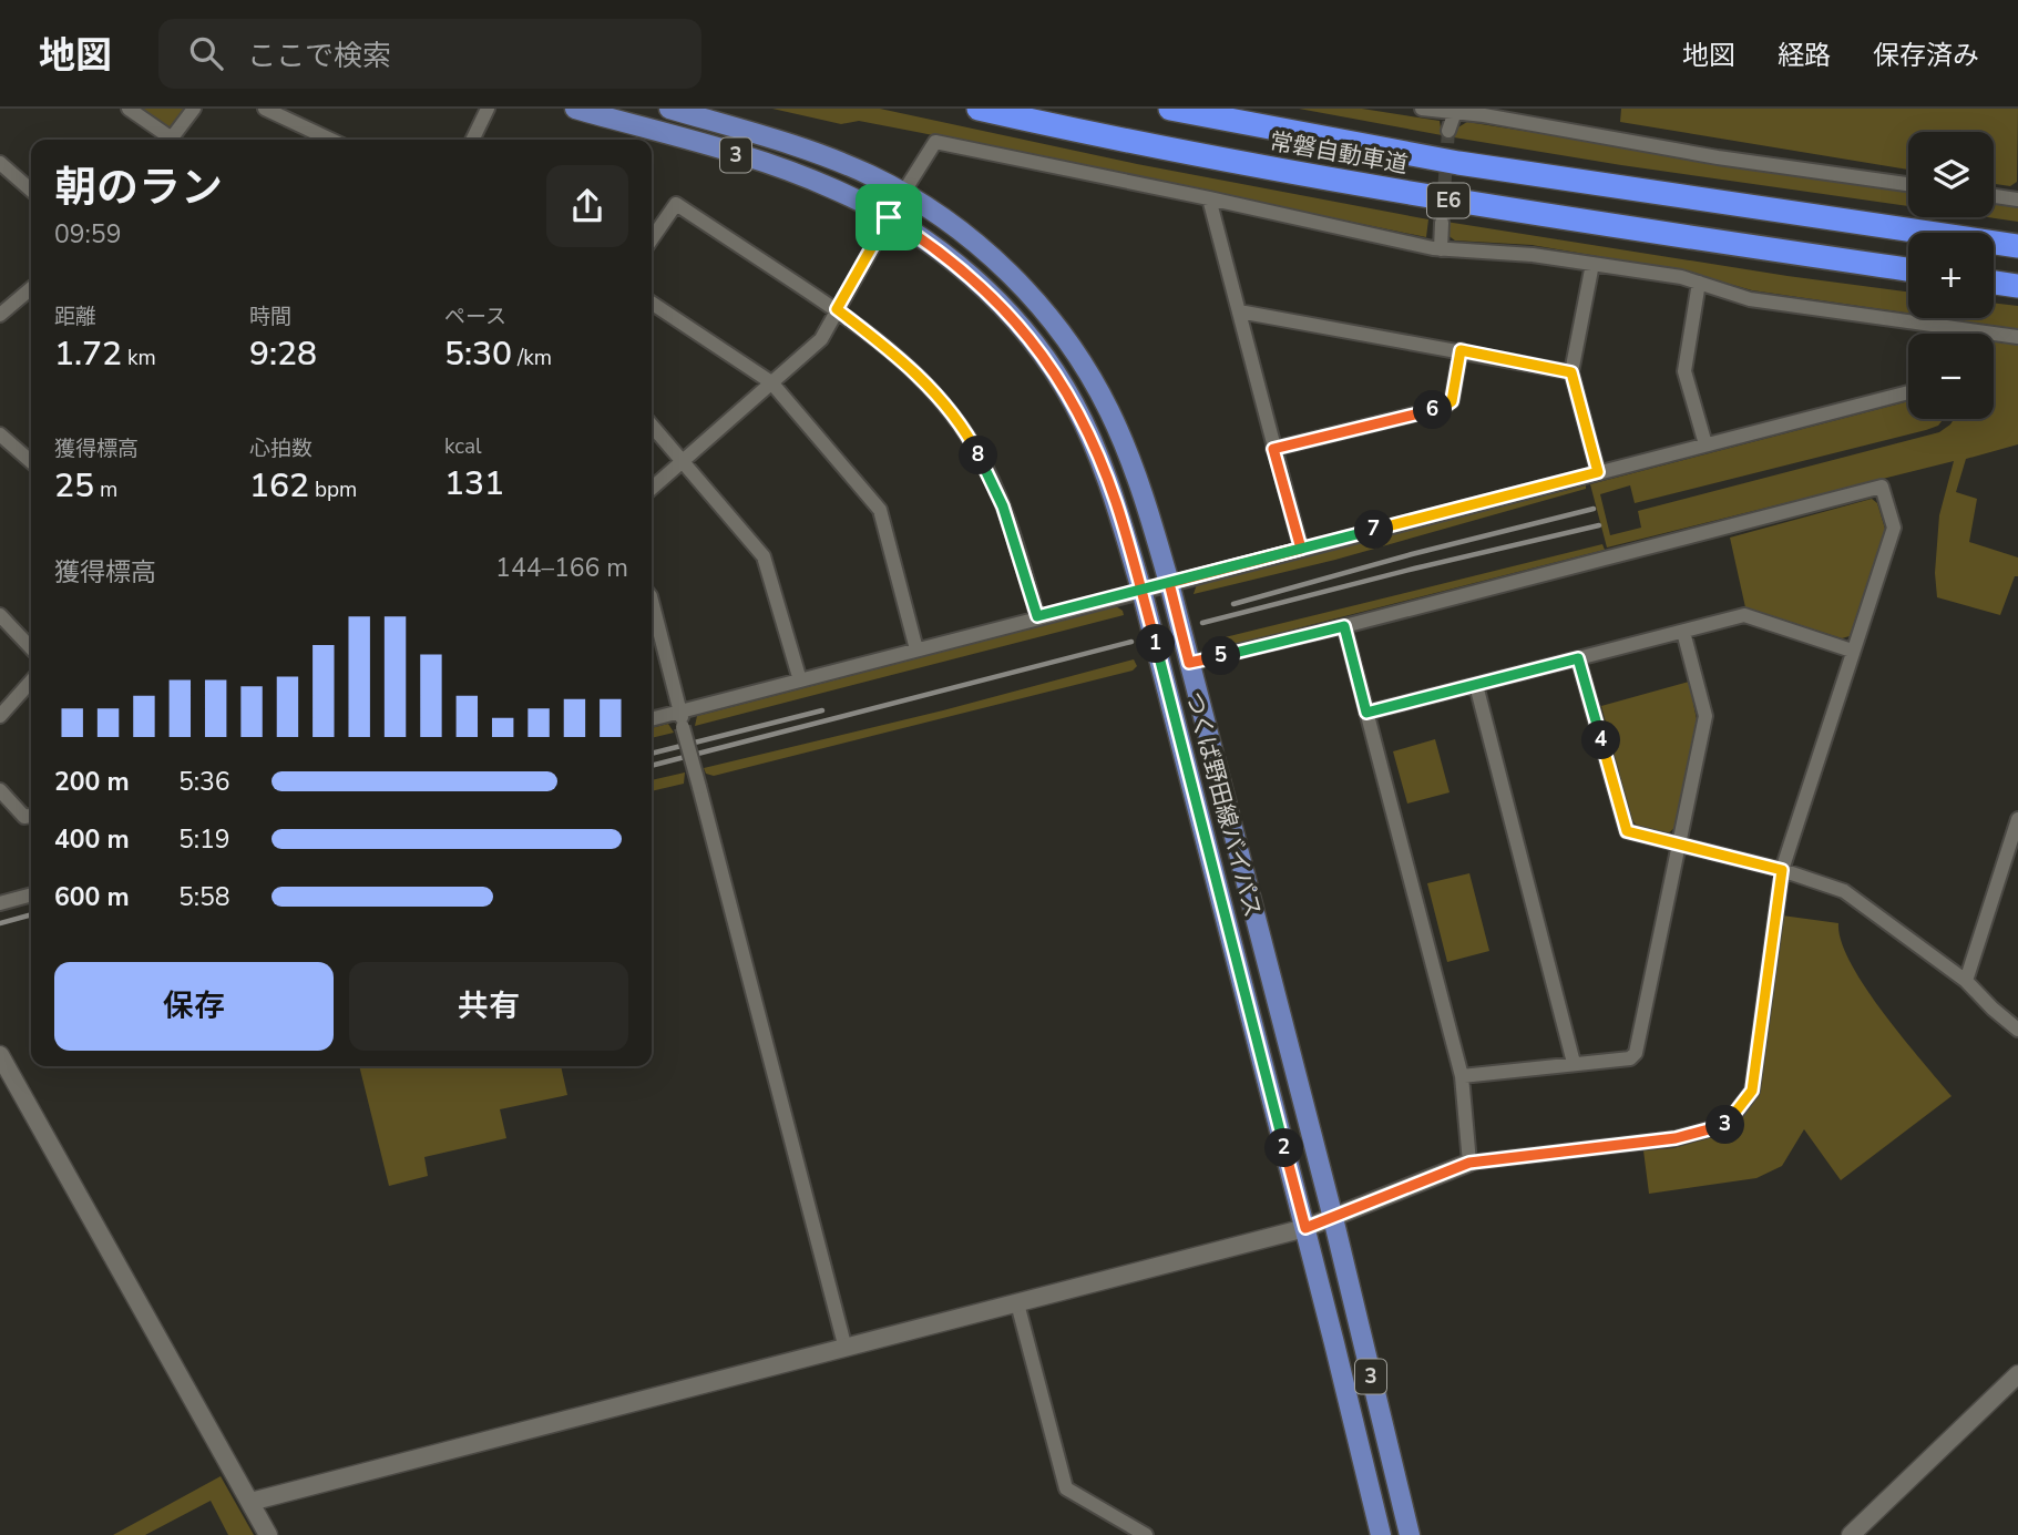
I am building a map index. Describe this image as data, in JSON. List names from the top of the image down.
{
  "streets": {
    "highway": ["常磐自動車道", "E6"],
    "main road": ["3", "つくば野田線バイパス"]
  },
  "page": {
    "header": "地図",
    "search": "ここで検索",
    "nav": ["地図", "経路", "保存済み"],
    "map_buttons": ["+", "−"],
    "heading": ["朝のラン", "09:59"],
    "stats": [
      ["距離", "1.72 km"],
      ["時間", "9:28"],
      ["ペース", "5:30 /km"],
      ["獲得標高", "25 m"],
      ["心拍数", "162 bpm"],
      ["kcal", "131"]
    ],
    "pins": [
      "6",
      "8",
      "7",
      "1",
      "5",
      "4",
      "3",
      "2"
    ],
    "chart": ["獲得標高", "144–166 m"],
    "list": [
      {
        "name": "200 m",
        "note": "5:36"
      },
      {
        "name": "400 m",
        "note": "5:19"
      },
      {
        "name": "600 m",
        "note": "5:58"
      }
    ],
    "buttons": ["保存", "共有"]
  }
}
